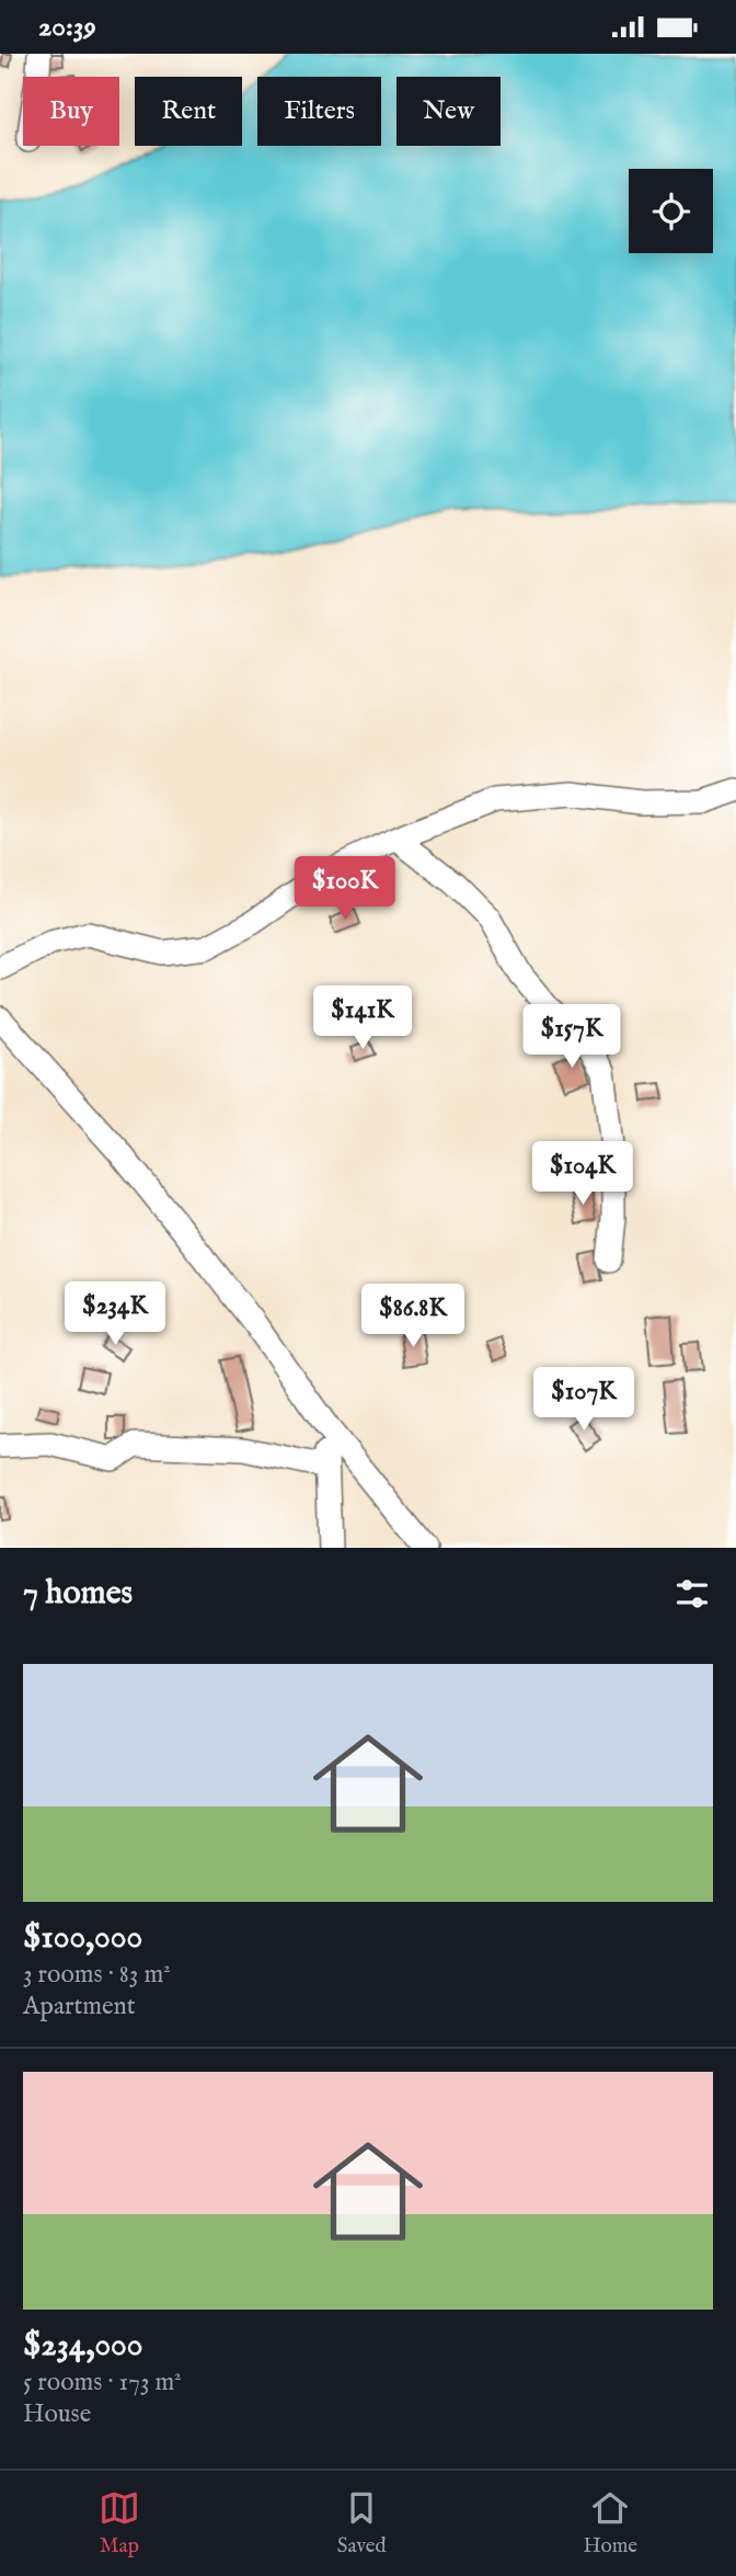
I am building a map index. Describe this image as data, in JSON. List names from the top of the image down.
{
  "page": {
    "status": "20:39",
    "chip": [
      "Buy",
      "Rent",
      "Filters",
      "New"
    ],
    "price": [
      "$100K",
      "$141K",
      "$157K",
      "$104K",
      "$234K",
      "$86.8K",
      "$107K"
    ],
    "heading": "7 homes",
    "list": [
      {
        "name": "$100,000",
        "note": "3 rooms · 83 m² · Apartment"
      },
      {
        "name": "$234,000",
        "note": "5 rooms · 173 m² · House"
      }
    ],
    "tabs": ["Map", "Saved", "Home"]
  }
}
